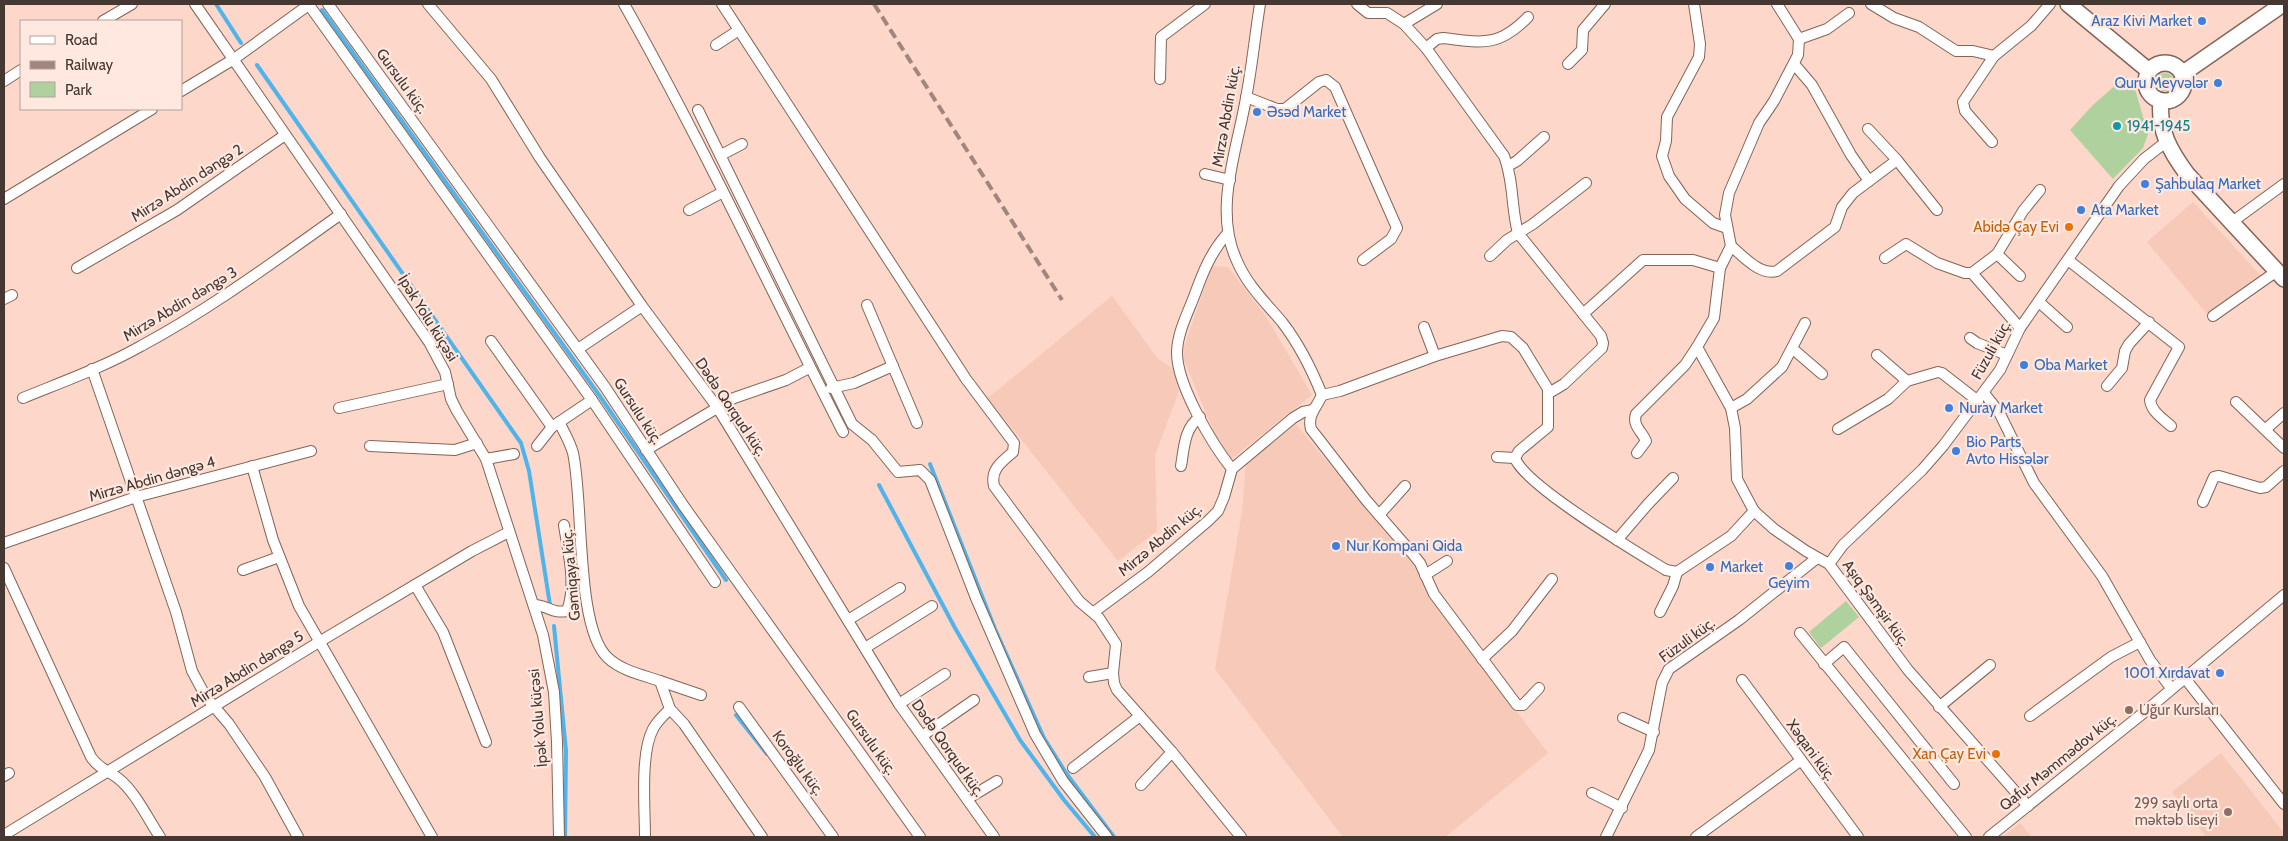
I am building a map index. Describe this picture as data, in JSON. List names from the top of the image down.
{
  "streets": {
    "street": [
      "Gursulu küç.",
      "Mirzə Abdin küç.",
      "Mirzə Abdin dəngə 2",
      "Mirzə Abdin dəngə 3",
      "İpək Yolu küçəsi",
      "Füzuli küç.",
      "Dədə Qorqud küç.",
      "Mirzə Abdin dəngə 4",
      "Gəmiqaya küç.",
      "Aşıq Şəmşir küç.",
      "Mirzə Abdin dəngə 5",
      "Xəqani küç.",
      "Qafur Məmmədov küç.",
      "Koroğlu küç."
    ]
  },
  "crossings": [
    ["Mirzə Abdin dəngə 2", "İpək Yolu küçəsi"],
    ["Mirzə Abdin dəngə 3", "İpək Yolu küçəsi"],
    ["İpək Yolu küçəsi", "Mirzə Abdin dəngə 5"],
    ["Füzuli küç.", "Aşıq Şəmşir küç."],
    ["Aşıq Şəmşir küç.", "Qafur Məmmədov küç."]
  ],
  "places": [
    "Araz Kivi Market",
    "Quru Meyvələr",
    "Əsəd Market",
    "1941-1945",
    "Şahbulaq Market",
    "Ata Market",
    "Abidə Çay Evi",
    "Oba Market",
    "Nuray Market",
    "Bio Parts Avto Hissələr",
    "Nur Kompani Qida",
    "Geyim",
    "Market",
    "1001 Xırdavat",
    "Uğur Kursları",
    "Xan Çay Evi",
    "299 saylı orta məktəb liseyi"
  ],
  "legend": ["Road", "Railway", "Park"]
}
